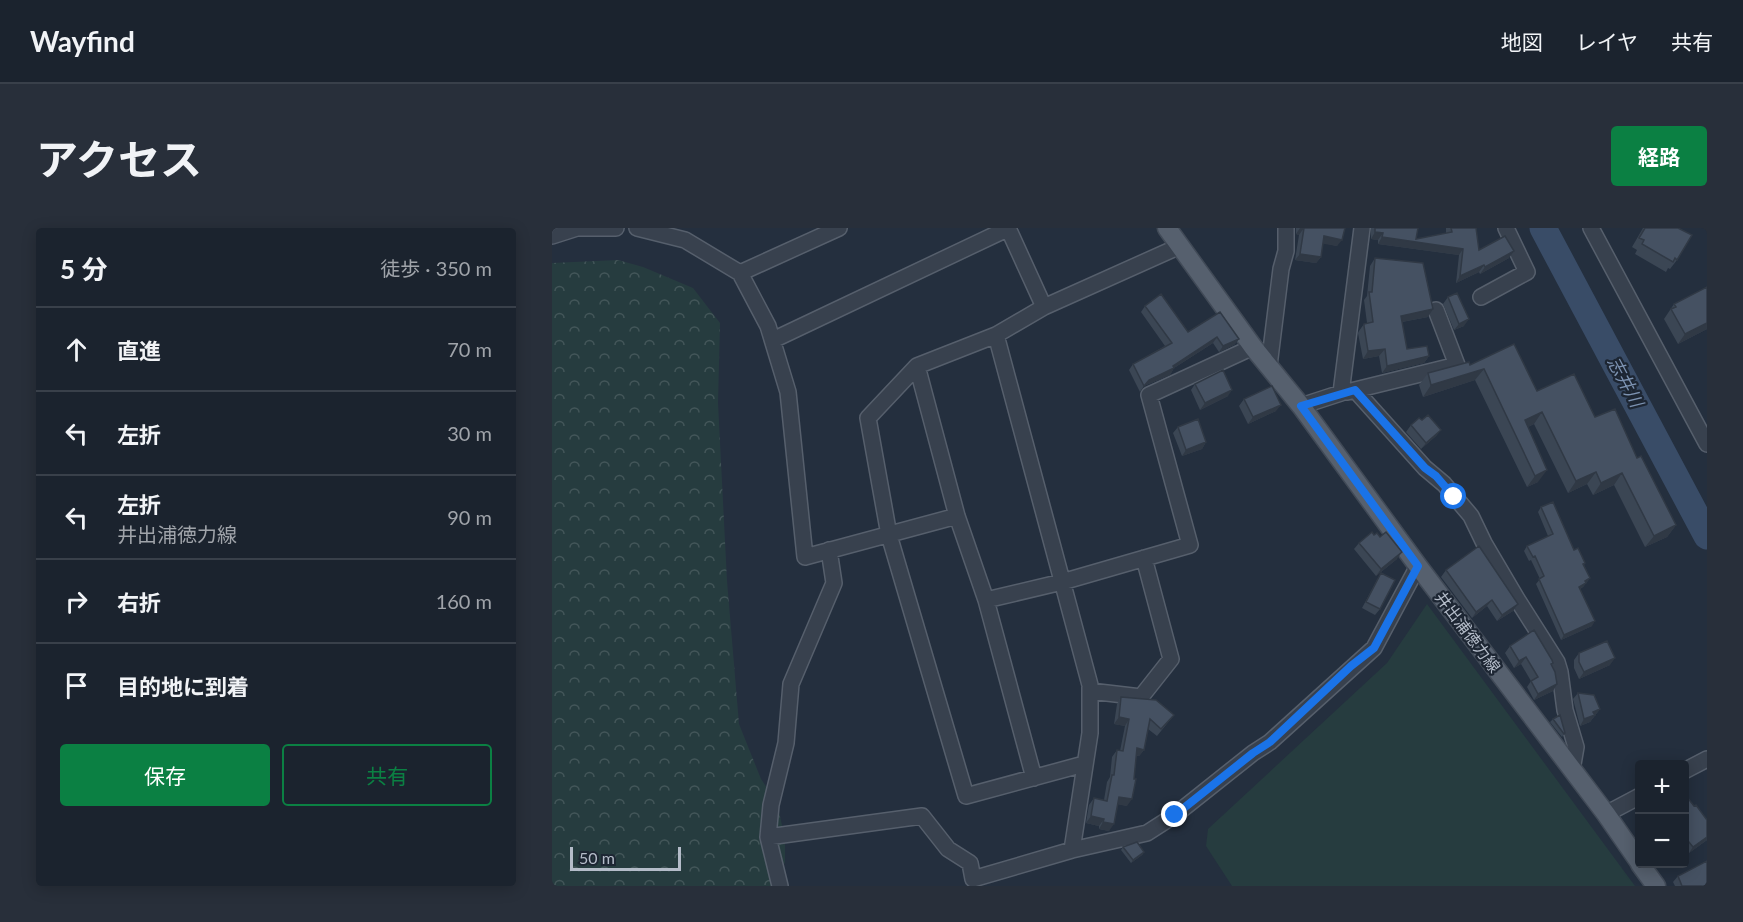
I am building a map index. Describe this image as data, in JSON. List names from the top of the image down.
{
  "streets": {
    "main road": ["井出浦徳力線"]
  },
  "water": ["志井川"],
  "scale_bar": "50 m",
  "page": {
    "header": "Wayfind",
    "nav": ["地図", "レイヤ", "共有"],
    "title": "アクセス",
    "buttons": [
      "経路",
      ["保存", "共有"]
    ],
    "heading": ["5 分", "徒歩 · 350 m"],
    "list": [
      ["直進", "70 m"],
      ["左折", "30 m"],
      ["左折", "井出浦徳力線", "90 m"],
      ["右折", "160 m"],
      "目的地に到着"
    ],
    "map_buttons": ["+", "−"],
    "scale": "50 m"
  }
}
